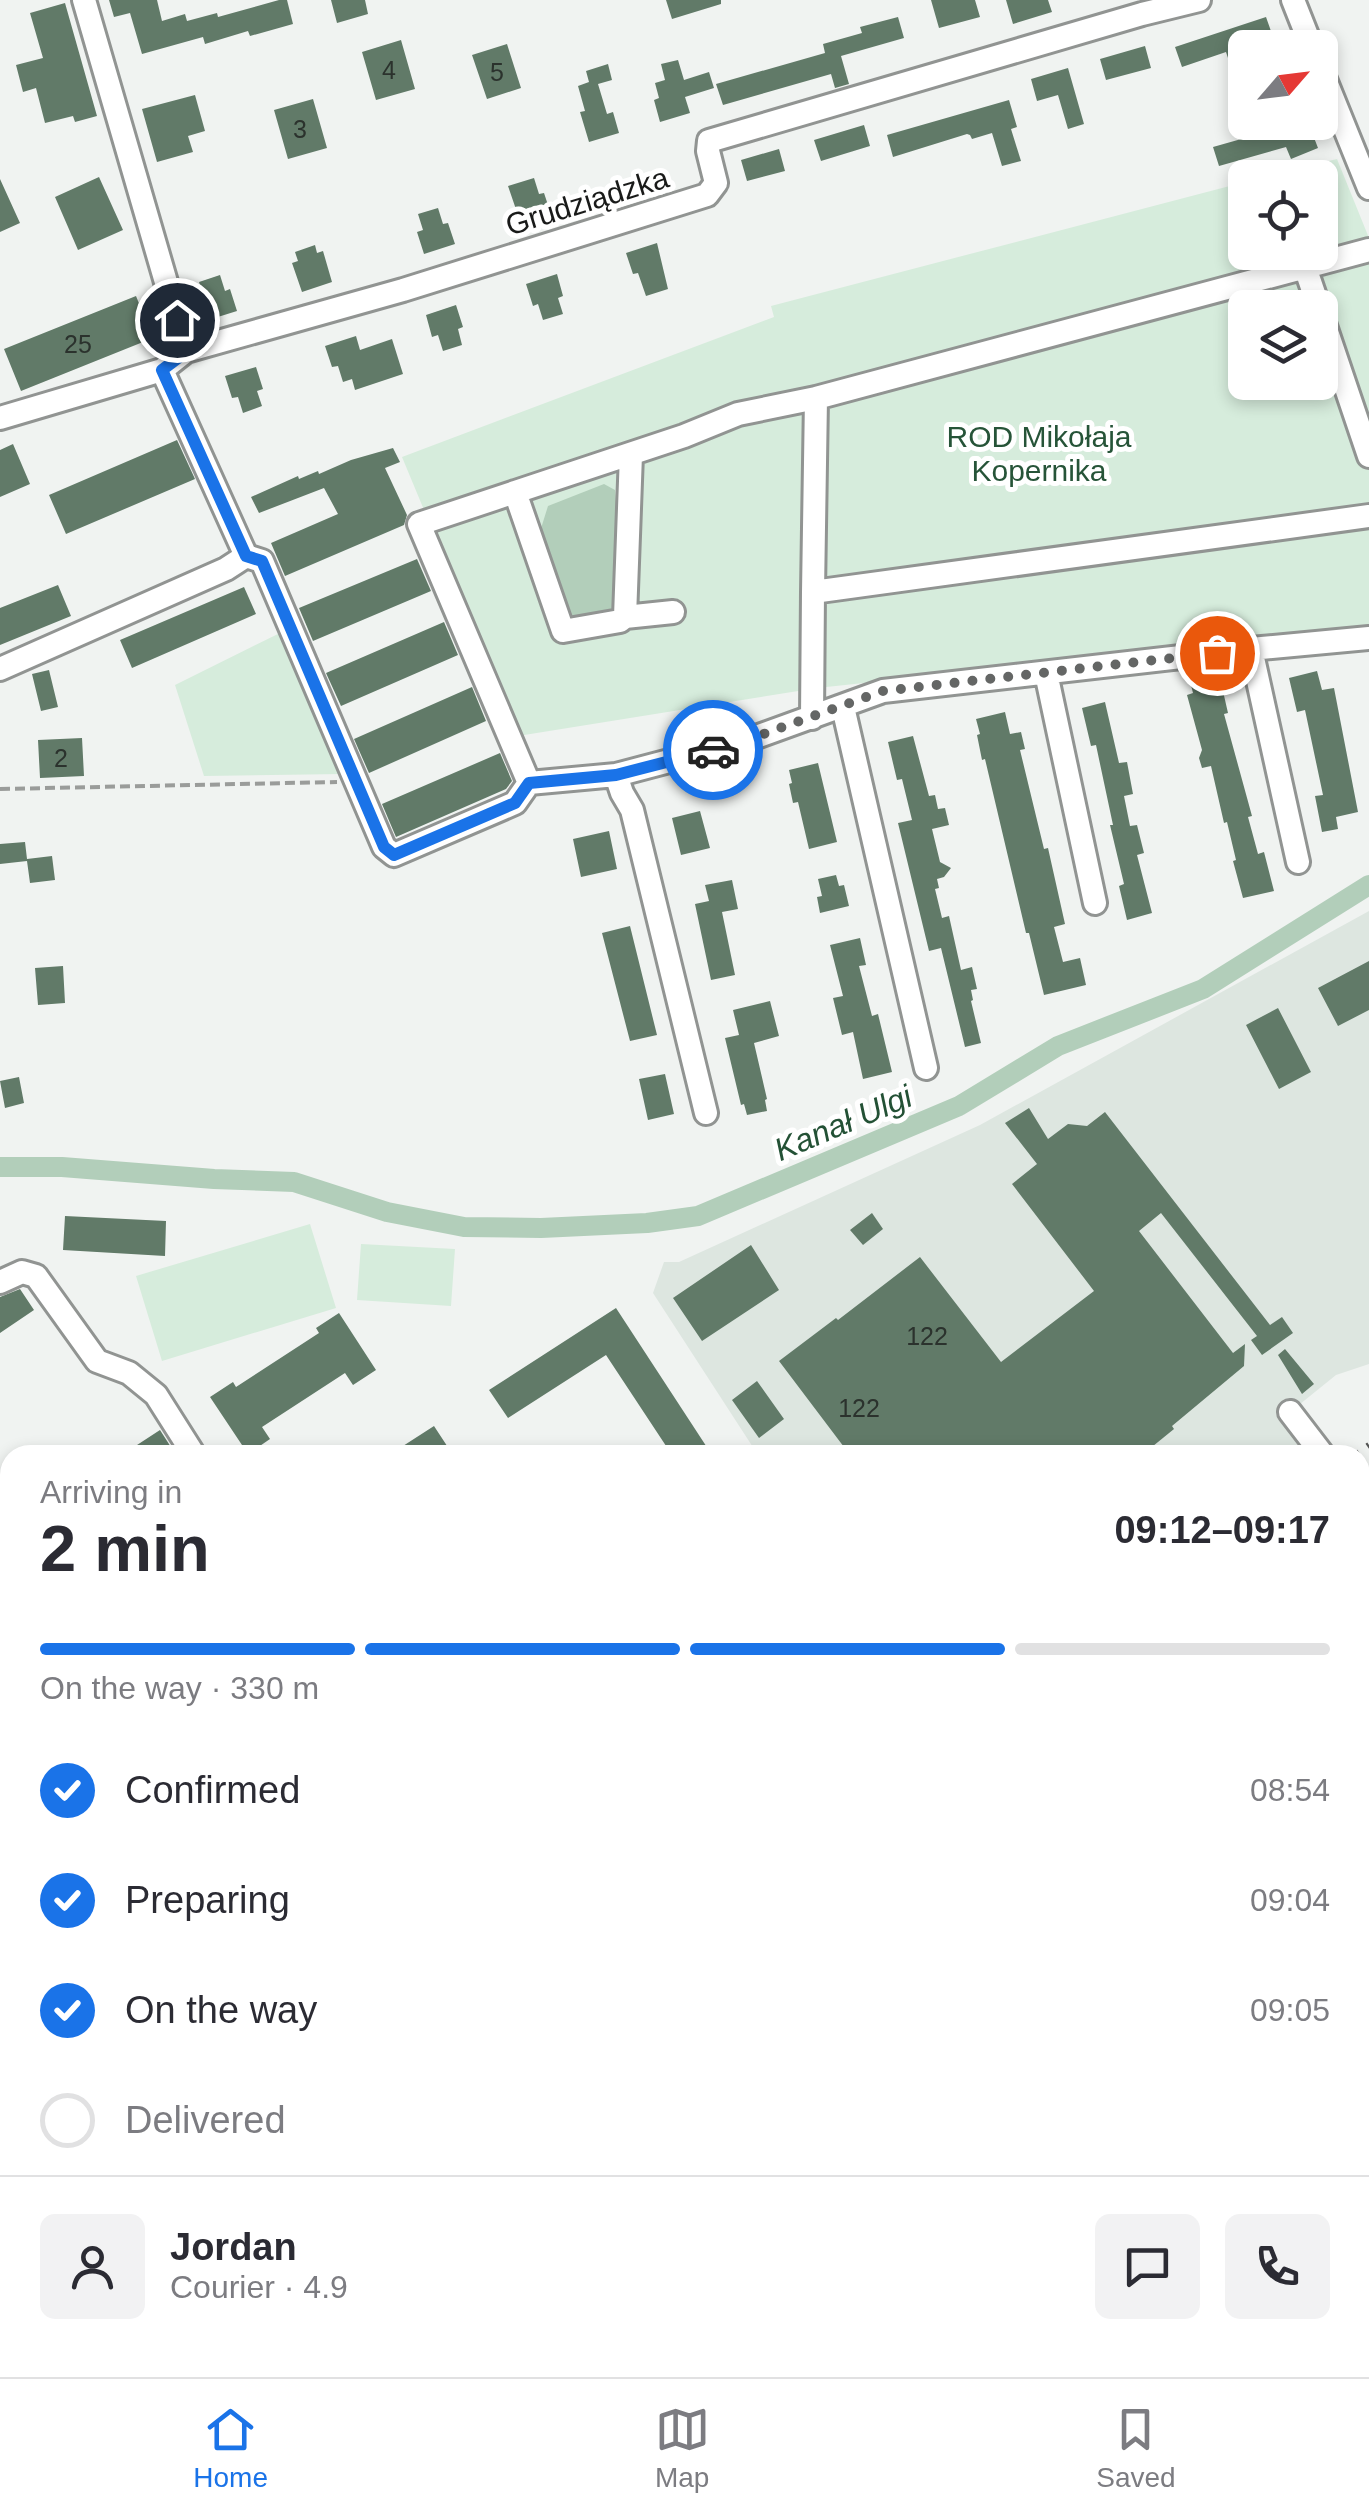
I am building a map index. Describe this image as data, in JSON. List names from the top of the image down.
{
  "streets": {
    "street": ["Grudziądzka"]
  },
  "water": ["Kanał Ulgi"],
  "parks": ["ROD Mikołaja Kopernika"],
  "house_numbers": [
    "4",
    "5",
    "3",
    "25",
    "2",
    "122",
    "122"
  ],
  "north": "top right",
  "page": {
    "heading": ["2 min", "Arriving in", "09:12–09:17"],
    "panel": ["Jordan", "Courier · 4.9"],
    "bar": "On the way · 330 m",
    "list": [
      ["Confirmed", "08:54"],
      ["Preparing", "09:04"],
      ["On the way", "09:05"],
      "Delivered"
    ],
    "tabs": ["Home", "Map", "Saved"]
  }
}
